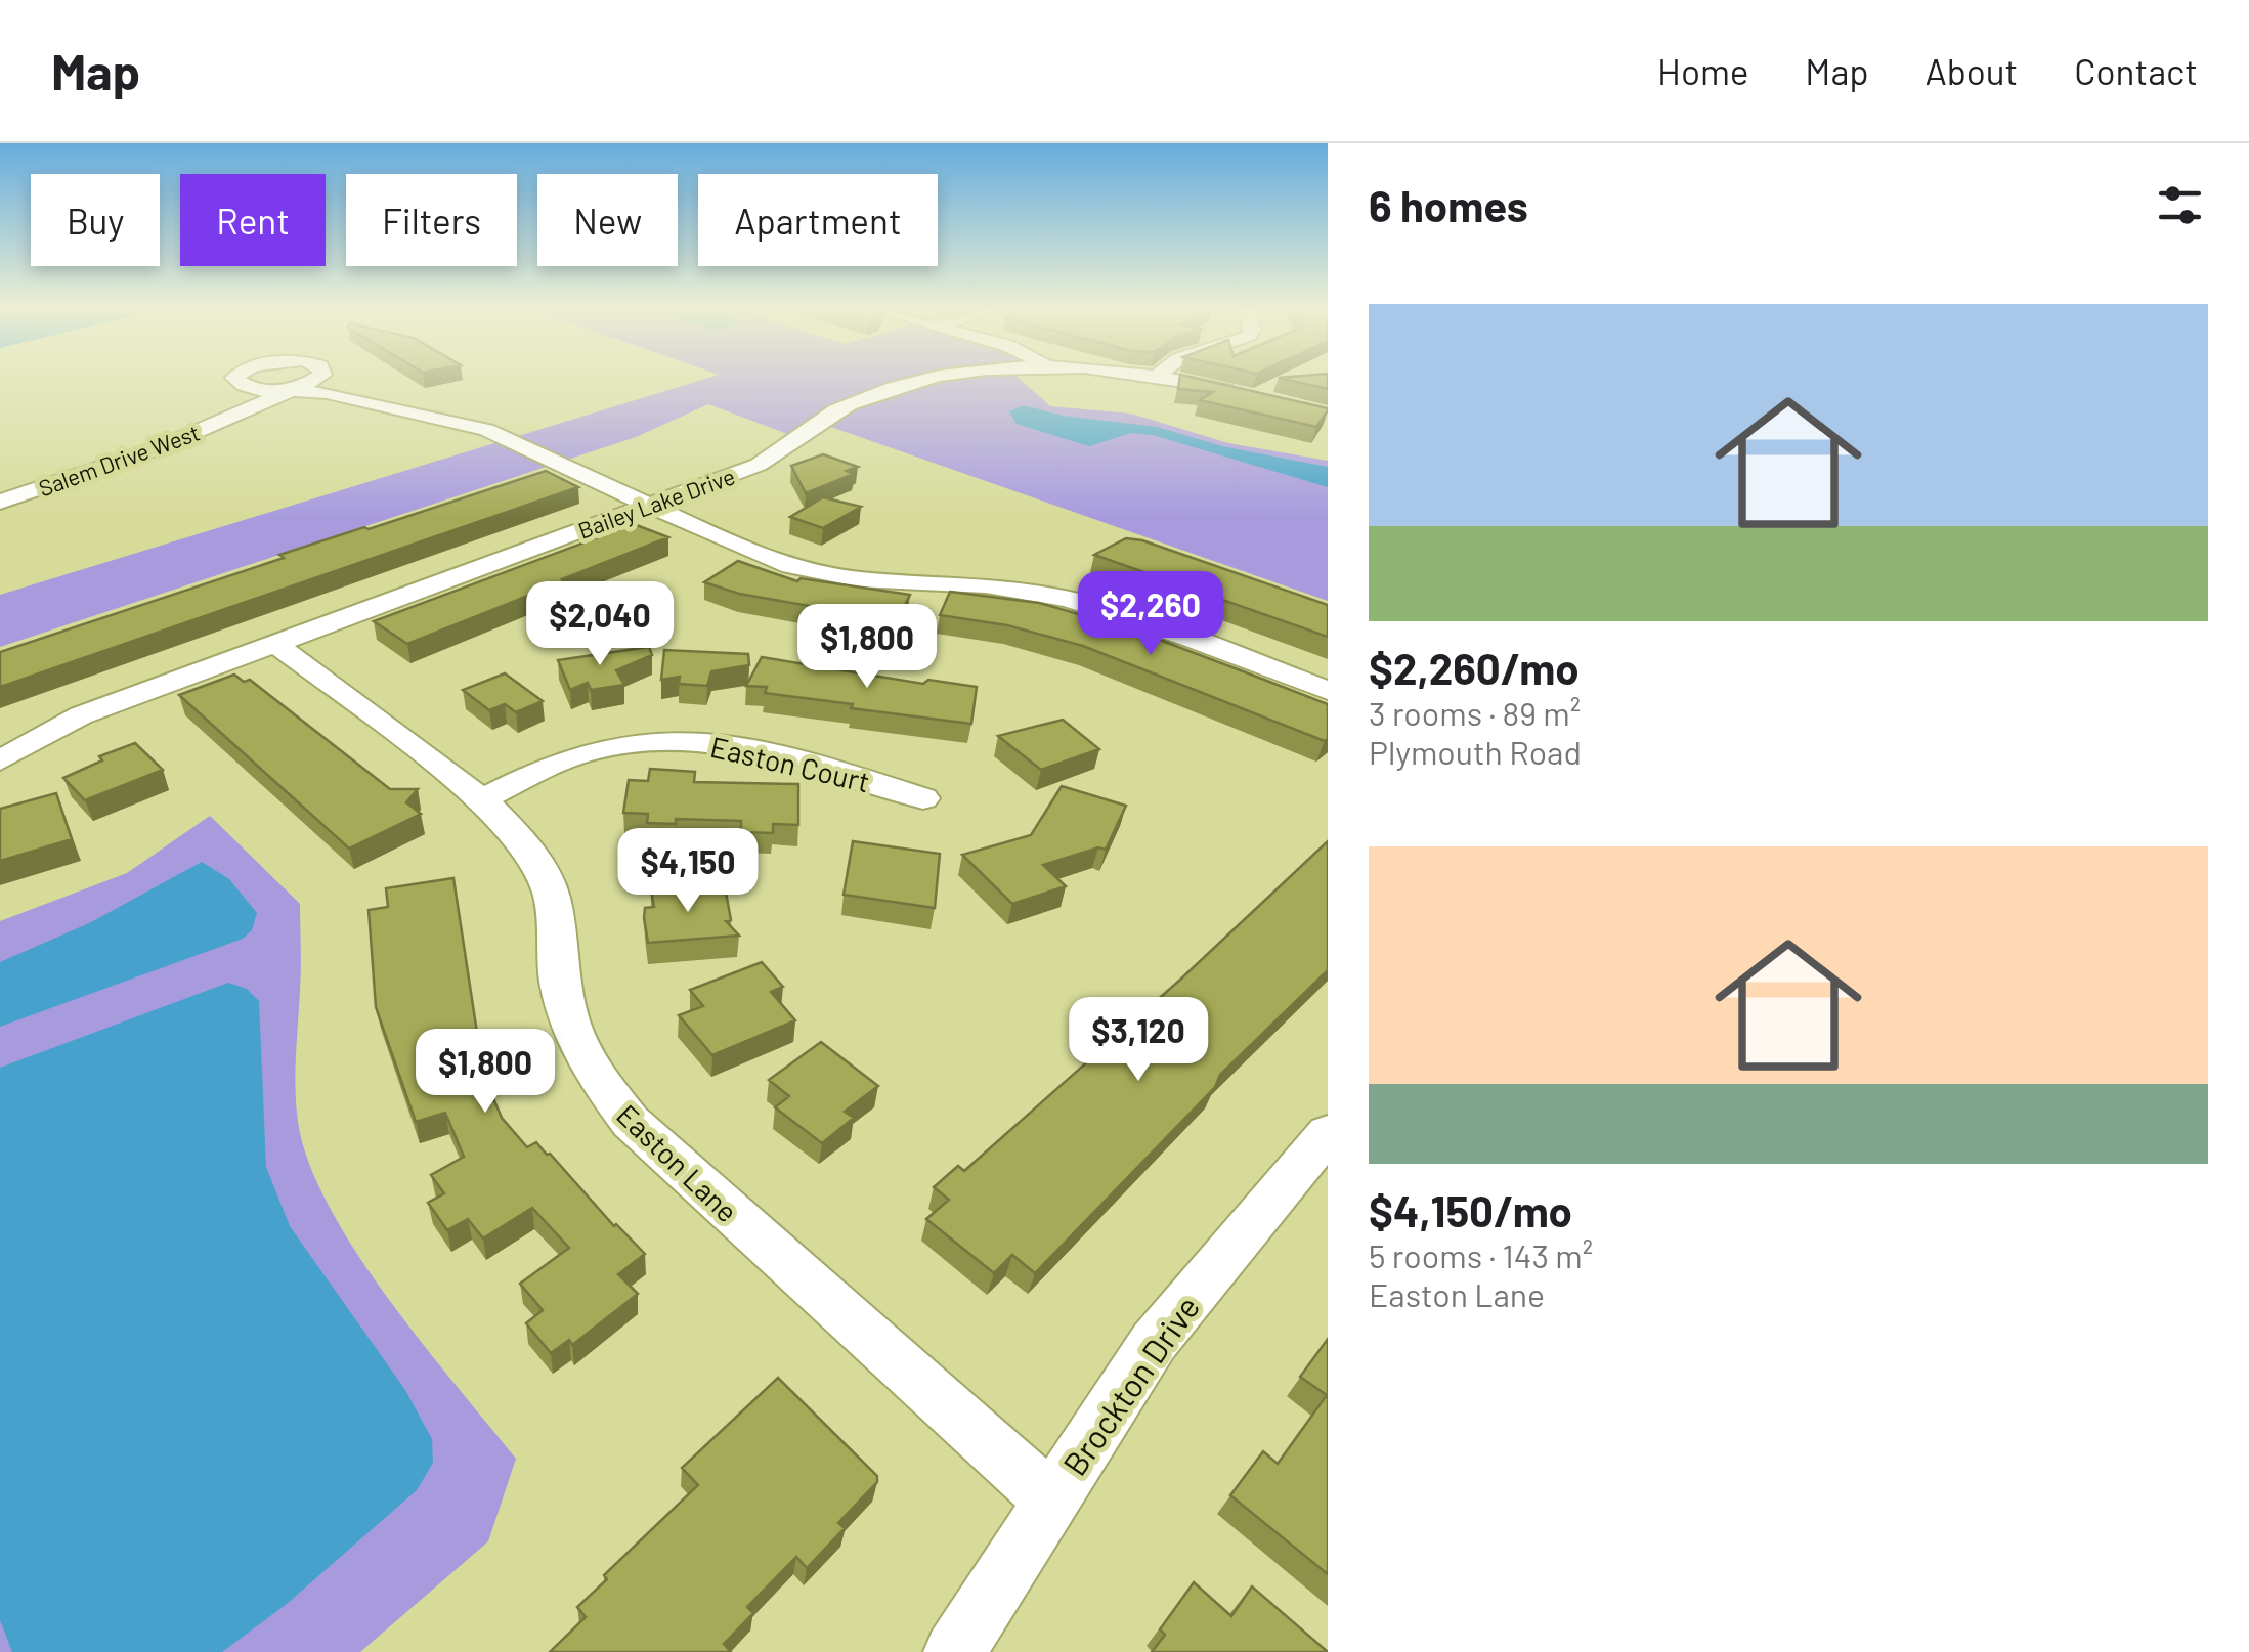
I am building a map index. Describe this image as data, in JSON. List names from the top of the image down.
{
  "streets": {
    "street": [
      "Salem Drive West",
      "Bailey Lake Drive",
      "Easton Court",
      "Easton Lane",
      "Brockton Drive"
    ]
  },
  "crossings": [
    ["Salem Drive West", "Bailey Lake Drive"],
    ["Bailey Lake Drive", "Easton Lane"],
    ["Easton Court", "Easton Lane"],
    ["Easton Lane", "Brockton Drive"]
  ],
  "page": {
    "header": "Map",
    "nav": [
      "Home",
      "Map",
      "About",
      "Contact"
    ],
    "heading": "6 homes",
    "chip": [
      "Buy",
      "Rent",
      "Filters",
      "New",
      "Apartment"
    ],
    "list": [
      {
        "name": "$2,260/mo",
        "note": "3 rooms · 89 m² · Plymouth Road"
      },
      {
        "name": "$4,150/mo",
        "note": "5 rooms · 143 m² · Easton Lane"
      }
    ],
    "price": [
      "$2,260",
      "$2,040",
      "$1,800",
      "$4,150",
      "$3,120",
      "$1,800"
    ]
  }
}
